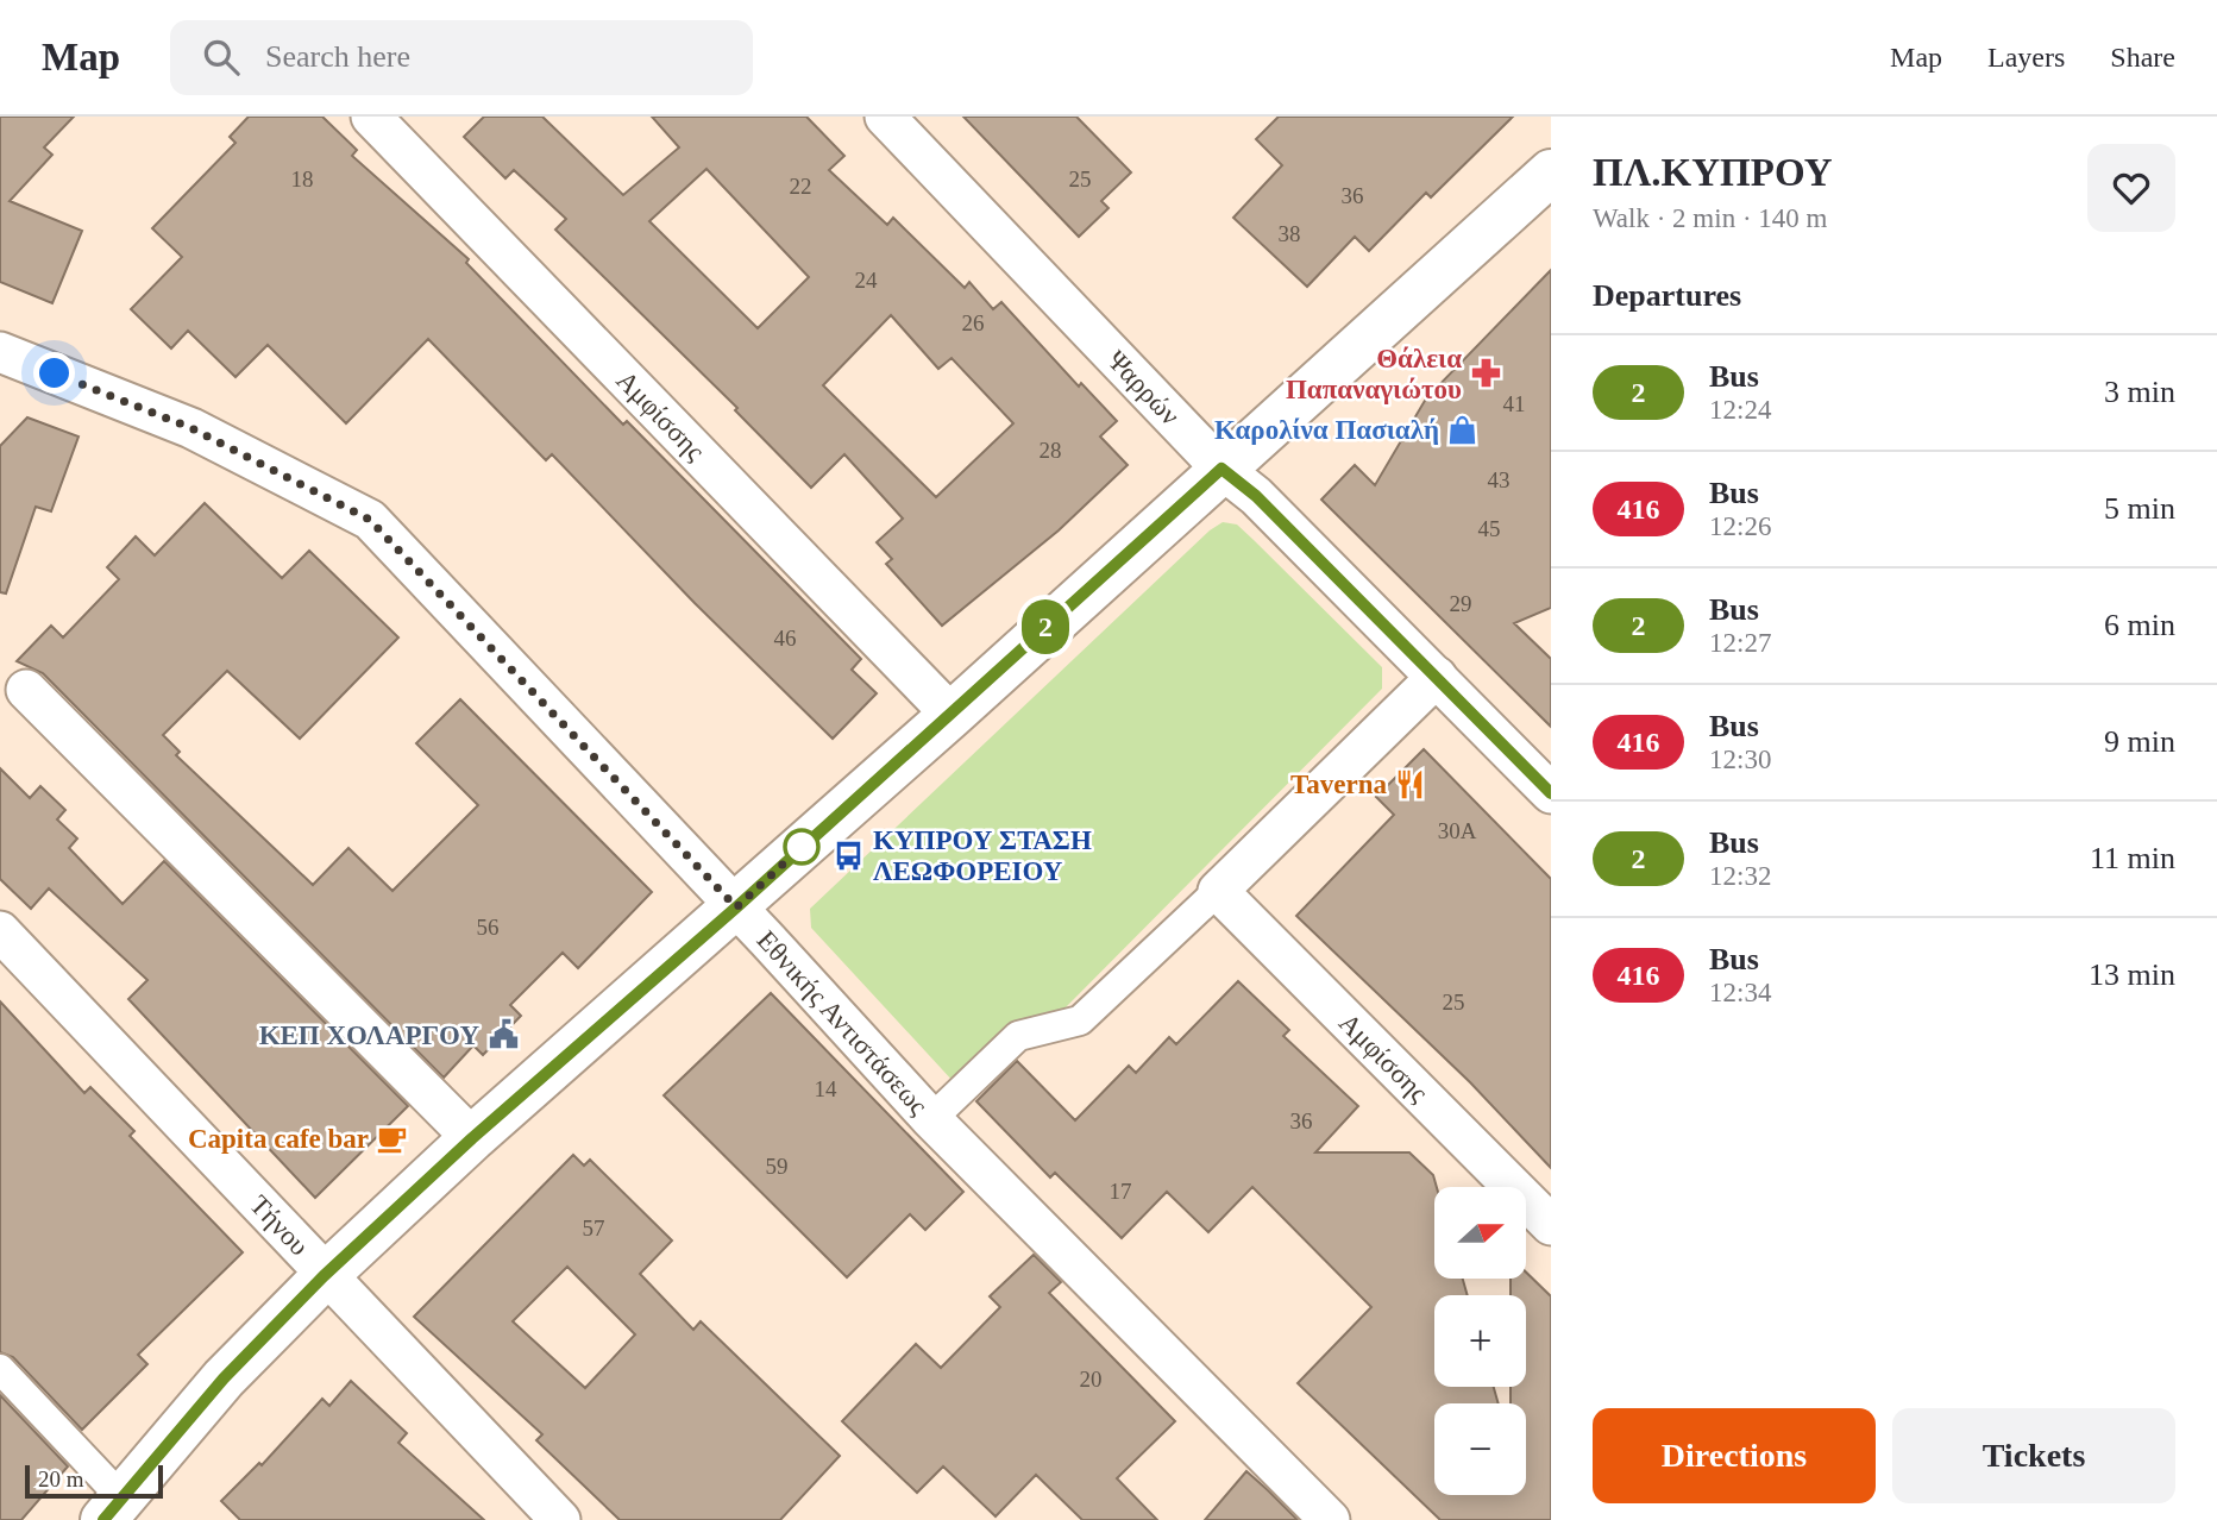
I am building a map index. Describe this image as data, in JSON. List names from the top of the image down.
{
  "streets": {
    "street": [
      "Ψαρρών",
      "Αμφίσσης",
      "Εθνικής Αντιστάσεως",
      "Τήνου"
    ]
  },
  "places": {
    "pharmacy": ["Θάλεια Παπαναγιώτου"],
    "shop": ["Καρολίνα Πασιαλή"],
    "restaurant": ["Taverna"],
    "bus stop": ["ΚΥΠΡΟΥ ΣΤΑΣΗ ΛΕΩΦΟΡΕΙΟΥ"],
    "public building": ["ΚΕΠ ΧΟΛΑΡΓΟΥ"],
    "cafe": ["Capita cafe bar"]
  },
  "lines": ["bus line 2"],
  "house_numbers": [
    "18",
    "25",
    "22",
    "36",
    "38",
    "24",
    "26",
    "41",
    "28",
    "43",
    "45",
    "29",
    "46",
    "30Α",
    "56",
    "25",
    "14",
    "36",
    "59",
    "17",
    "57",
    "20"
  ],
  "scale_bar": "20 m",
  "north": "right",
  "page": {
    "header": "Map",
    "search": "Search here",
    "nav": ["Map", "Layers", "Share"],
    "on_map": "2",
    "heading": [
      ["ΠΛ.ΚΥΠΡΟΥ", "Walk · 2 min · 140 m"],
      "Departures"
    ],
    "list": [
      {
        "mark": "2",
        "name": "Bus",
        "note": "12:24",
        "value": "3 min"
      },
      {
        "mark": "416",
        "name": "Bus",
        "note": "12:26",
        "value": "5 min"
      },
      {
        "mark": "2",
        "name": "Bus",
        "note": "12:27",
        "value": "6 min"
      },
      {
        "mark": "416",
        "name": "Bus",
        "note": "12:30",
        "value": "9 min"
      },
      {
        "mark": "2",
        "name": "Bus",
        "note": "12:32",
        "value": "11 min"
      },
      {
        "mark": "416",
        "name": "Bus",
        "note": "12:34",
        "value": "13 min"
      }
    ],
    "map_buttons": ["+", "−"],
    "buttons": ["Directions", "Tickets"],
    "scale": "20 m"
  }
}
